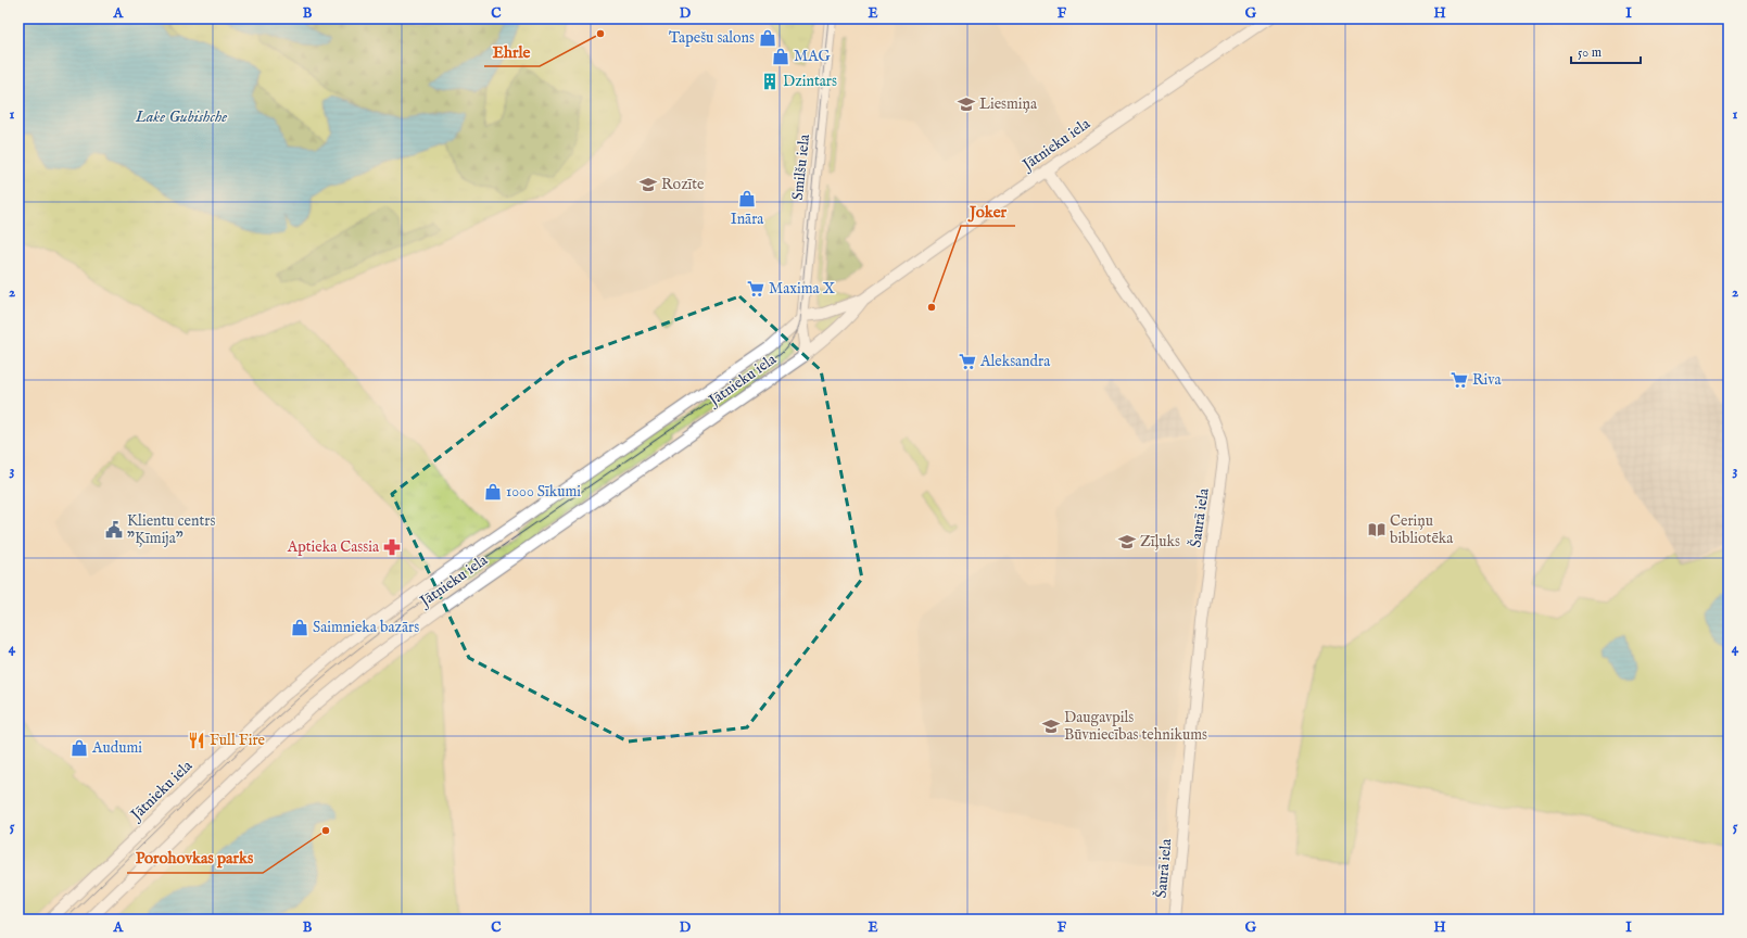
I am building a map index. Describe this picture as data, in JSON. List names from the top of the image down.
{
  "streets": {
    "street": ["Jātnieku iela", "Smilšu iela", "Šaurā iela"]
  },
  "crossings": [
    ["Jātnieku iela", "Smilšu iela"],
    ["Jātnieku iela", "Šaurā iela"]
  ],
  "water": ["Lake Gubishche"],
  "places": {
    "other": ["Ehrle", "Joker", "Porohovkas parks"],
    "shop": [
      "Tapešu salons",
      "MAG",
      "Ināra",
      "1000 Sīkumi",
      "Saimnieka bazārs",
      "Audumi"
    ],
    "building": ["Dzintars"],
    "school or university": [
      "Liesmiņa",
      "Rozīte",
      "Zīļuks",
      "Daugavpils Būvniecības tehnikums"
    ],
    "supermarket": ["Maxima X", "Aleksandra", "Riva"],
    "public building": ["Klientu centrs \"Ķīmija\""],
    "library": ["Ceriņu bibliotēka"],
    "pharmacy": ["Aptieka Cassia"],
    "restaurant": ["Full Fire"]
  },
  "scale_bar": "50 m",
  "grid": {
    "columns": [
      "A",
      "B",
      "C",
      "D",
      "E",
      "F",
      "G",
      "H",
      "I"
    ],
    "rows": [
      "1",
      "2",
      "3",
      "4",
      "5"
    ]
  }
}
